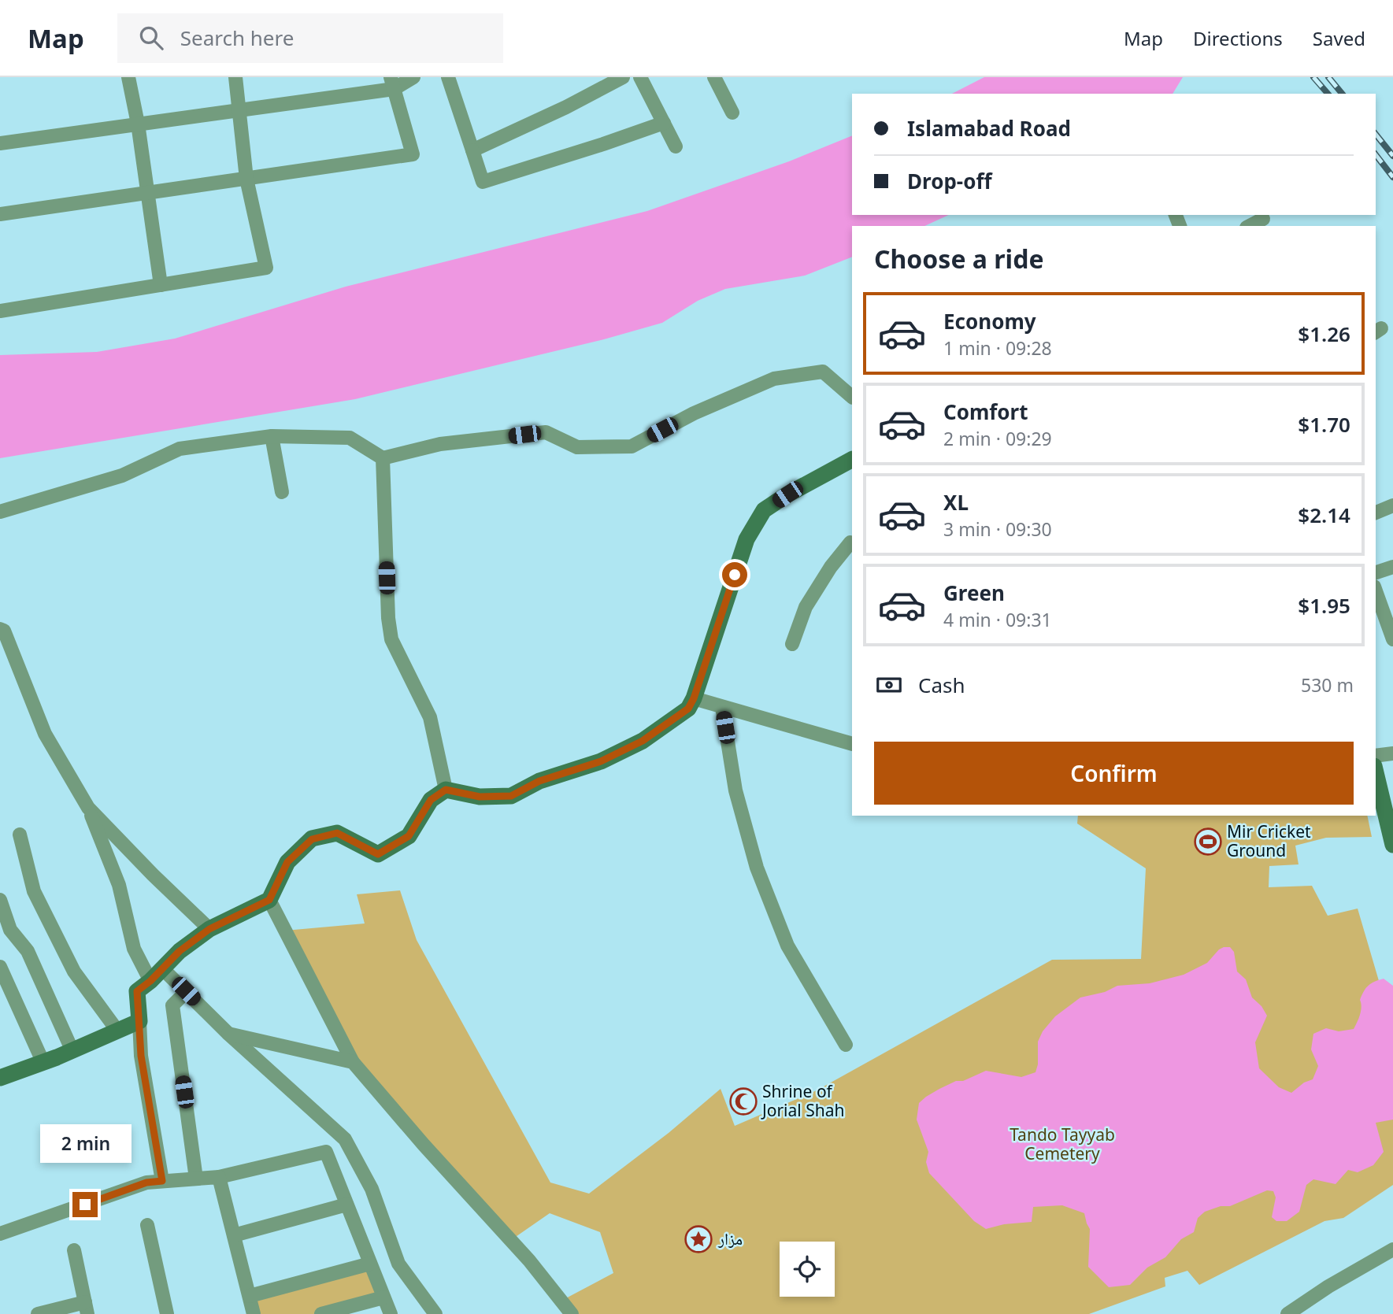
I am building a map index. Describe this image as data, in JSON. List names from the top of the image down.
{
  "parks": ["Tando Tayyab Cemetery"],
  "places": {
    "sports": ["Mir Cricket Ground"],
    "mosque": ["Shrine of Jorial Shah"],
    "place": ["مزار"]
  },
  "page": {
    "header": "Map",
    "search": "Search here",
    "nav": ["Map", "Directions", "Saved"],
    "banner": ["Islamabad Road", "Drop-off"],
    "heading": "Choose a ride",
    "list": [
      {
        "name": "Economy",
        "note": "1 min · 09:28",
        "value": "$1.26"
      },
      {
        "name": "Comfort",
        "note": "2 min · 09:29",
        "value": "$1.70"
      },
      {
        "name": "XL",
        "note": "3 min · 09:30",
        "value": "$2.14"
      },
      {
        "name": "Green",
        "note": "4 min · 09:31",
        "value": "$1.95"
      }
    ],
    "pay": ["Cash", "530 m"],
    "buttons": "Confirm",
    "bubble": "2 min"
  }
}
